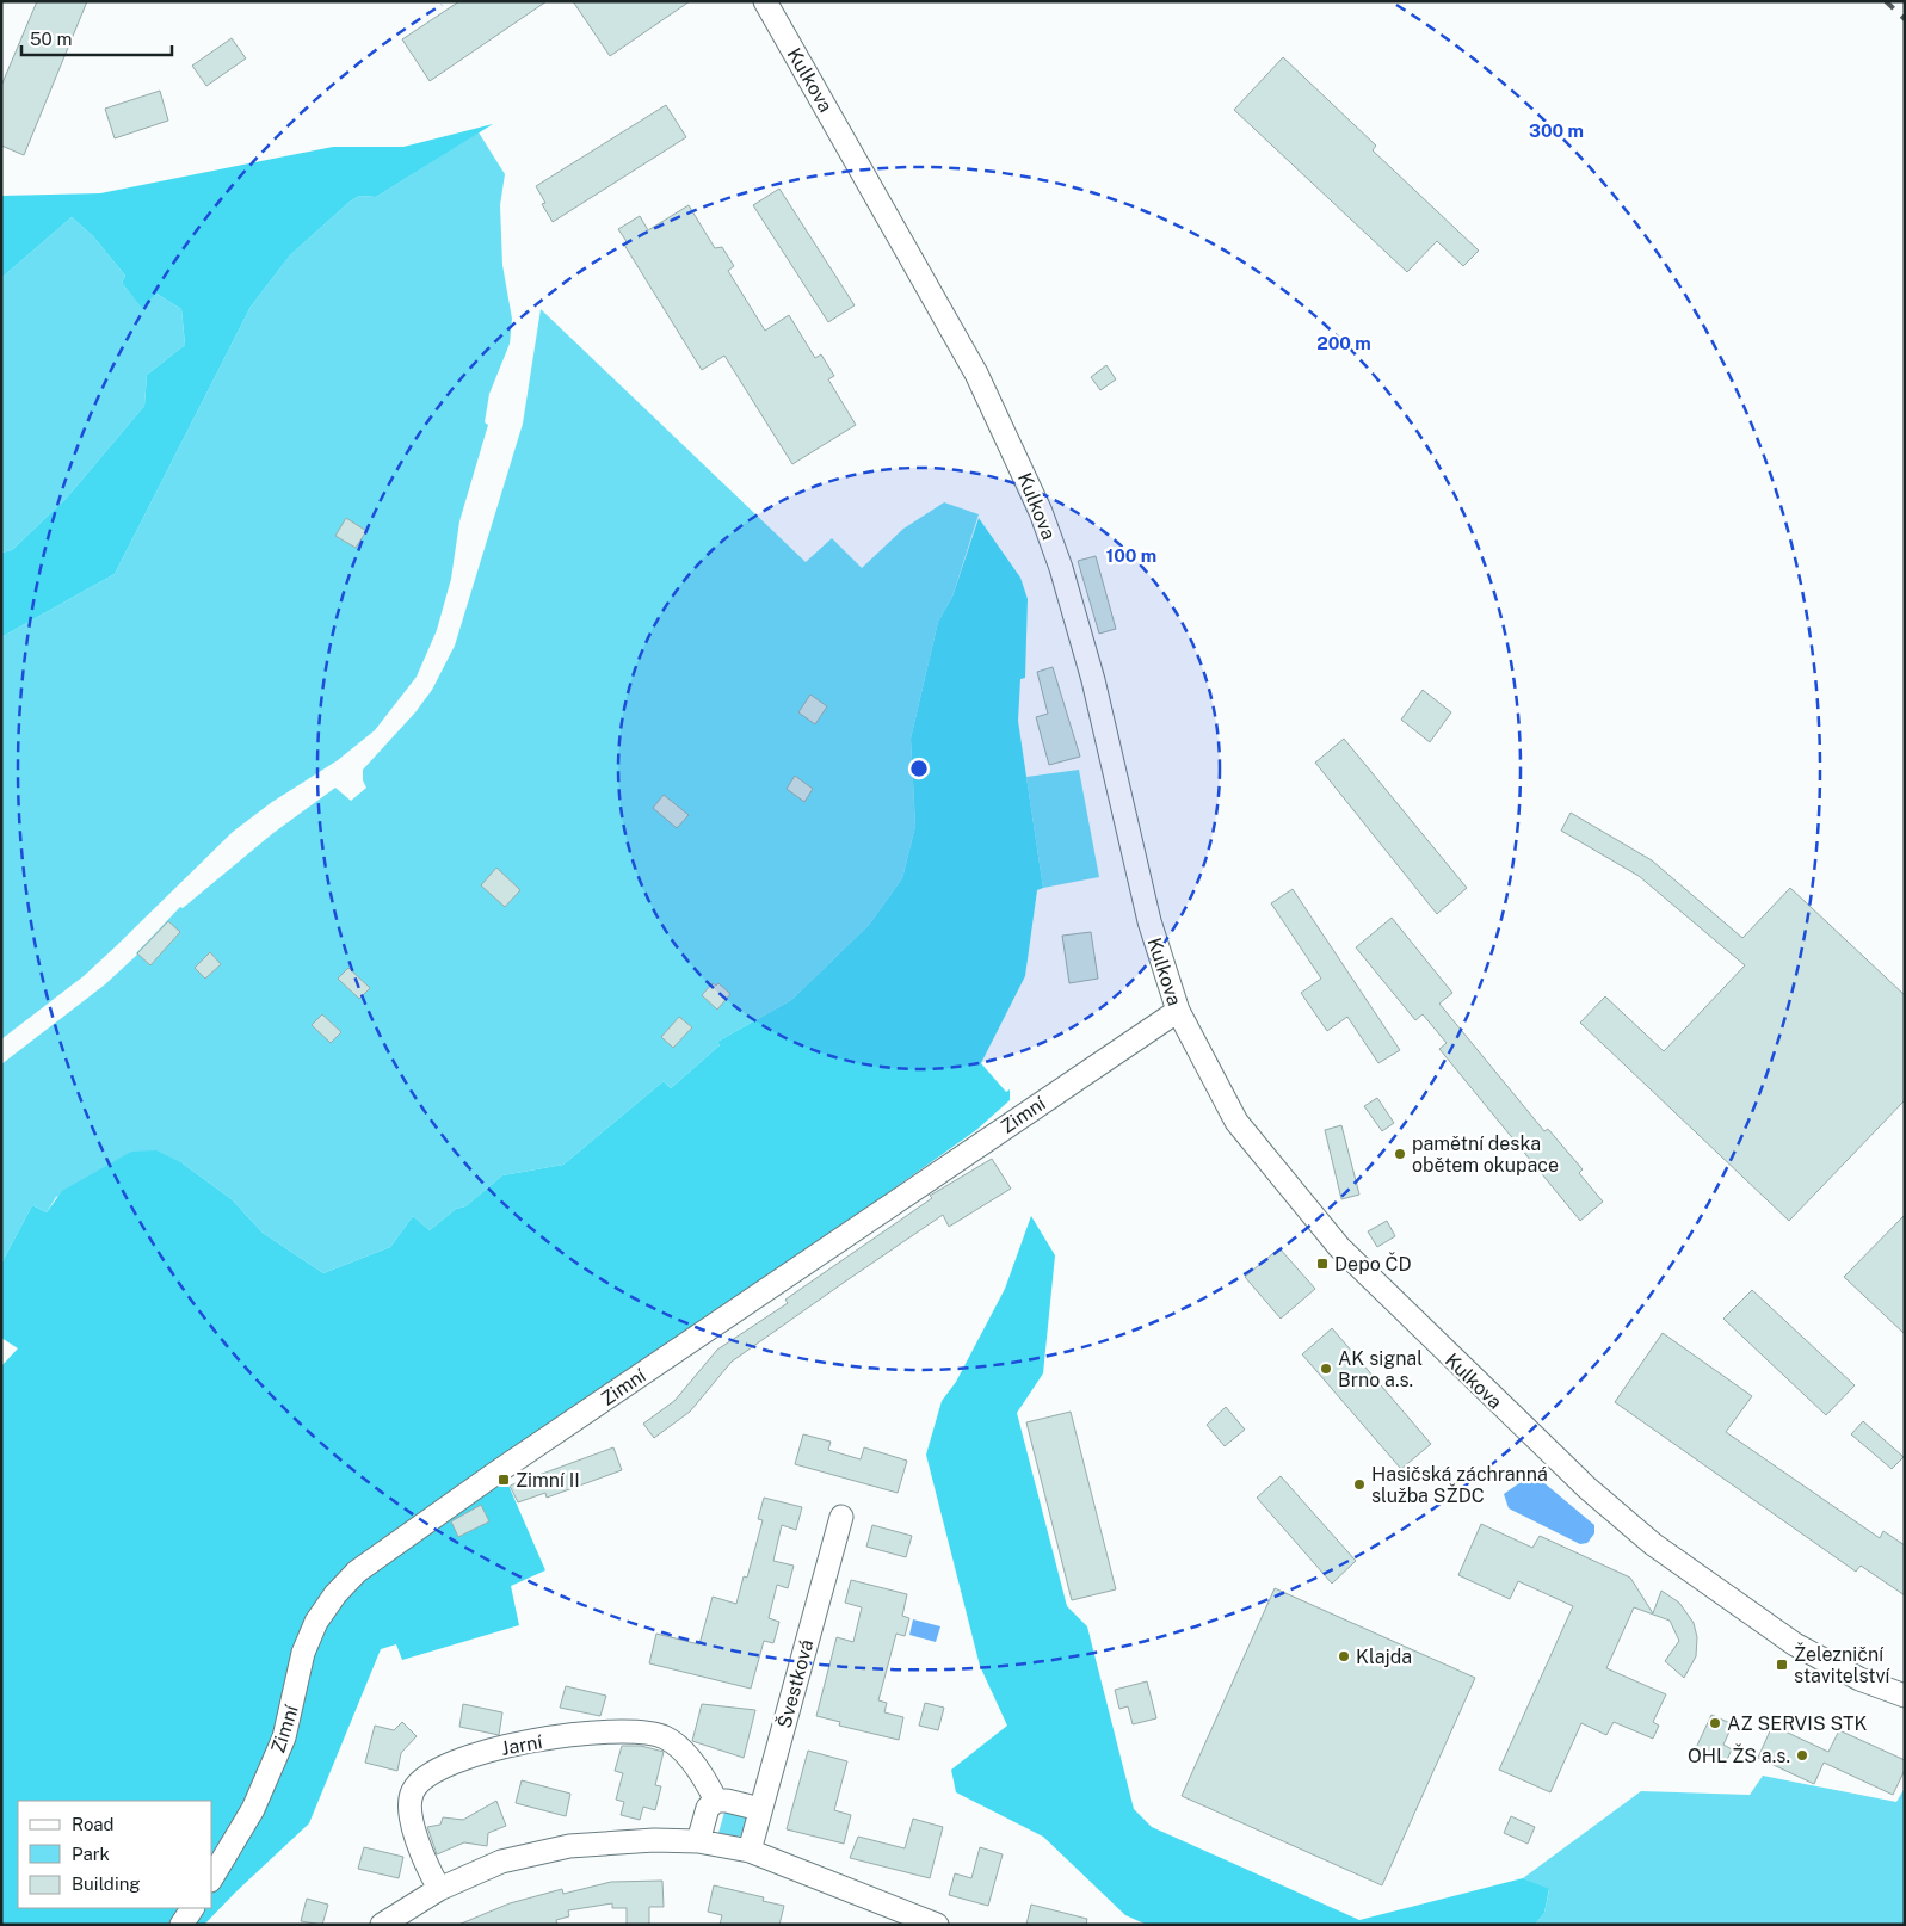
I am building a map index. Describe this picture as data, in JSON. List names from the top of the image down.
{
  "streets": {
    "street": [
      "Kulkova",
      "Zimní",
      "Švestková",
      "Jarní"
    ]
  },
  "crossings": [
    ["Kulkova", "Zimní"]
  ],
  "places": {
    "other": [
      "pamětní deska obětem okupace",
      "AK signal Brno a.s.",
      "Hasičská záchranná služba SŽDC",
      "Klajda",
      "AZ SERVIS STK",
      "OHL ŽS a.s."
    ],
    "transit": ["Depo ČD", "Zimní II", "Železniční stavitelství"]
  },
  "legend": ["Road", "Park", "Building"],
  "scale_bar": "50 m",
  "rings": ["300 m", "200 m", "100 m"]
}
